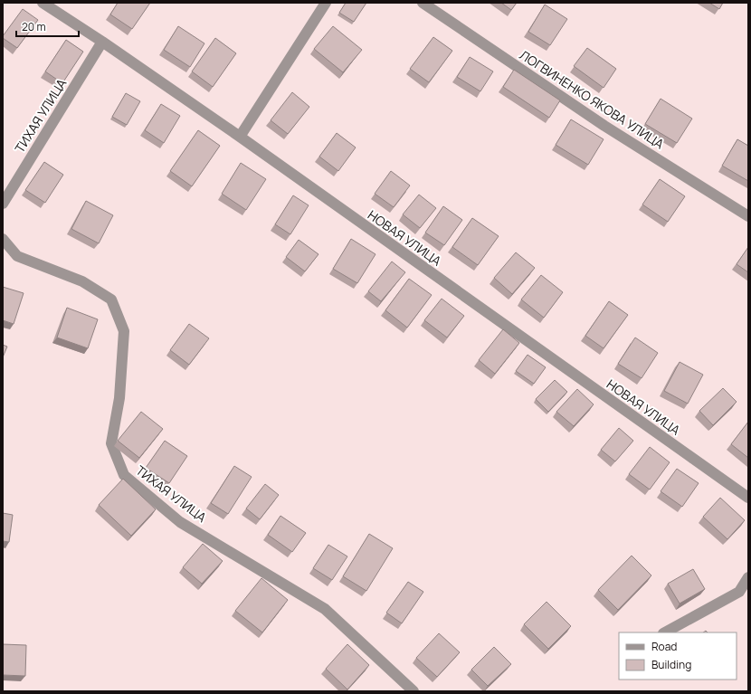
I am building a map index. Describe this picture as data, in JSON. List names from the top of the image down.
{
  "streets": {
    "street": ["ЛОГВИНЕНКО ЯКОВА УЛИЦА", "ТИХАЯ УЛИЦА", "НОВАЯ УЛИЦА"]
  },
  "crossings": [
    ["ТИХАЯ УЛИЦА", "НОВАЯ УЛИЦА"]
  ],
  "legend": ["Road", "Building"],
  "scale_bar": "20 m"
}
